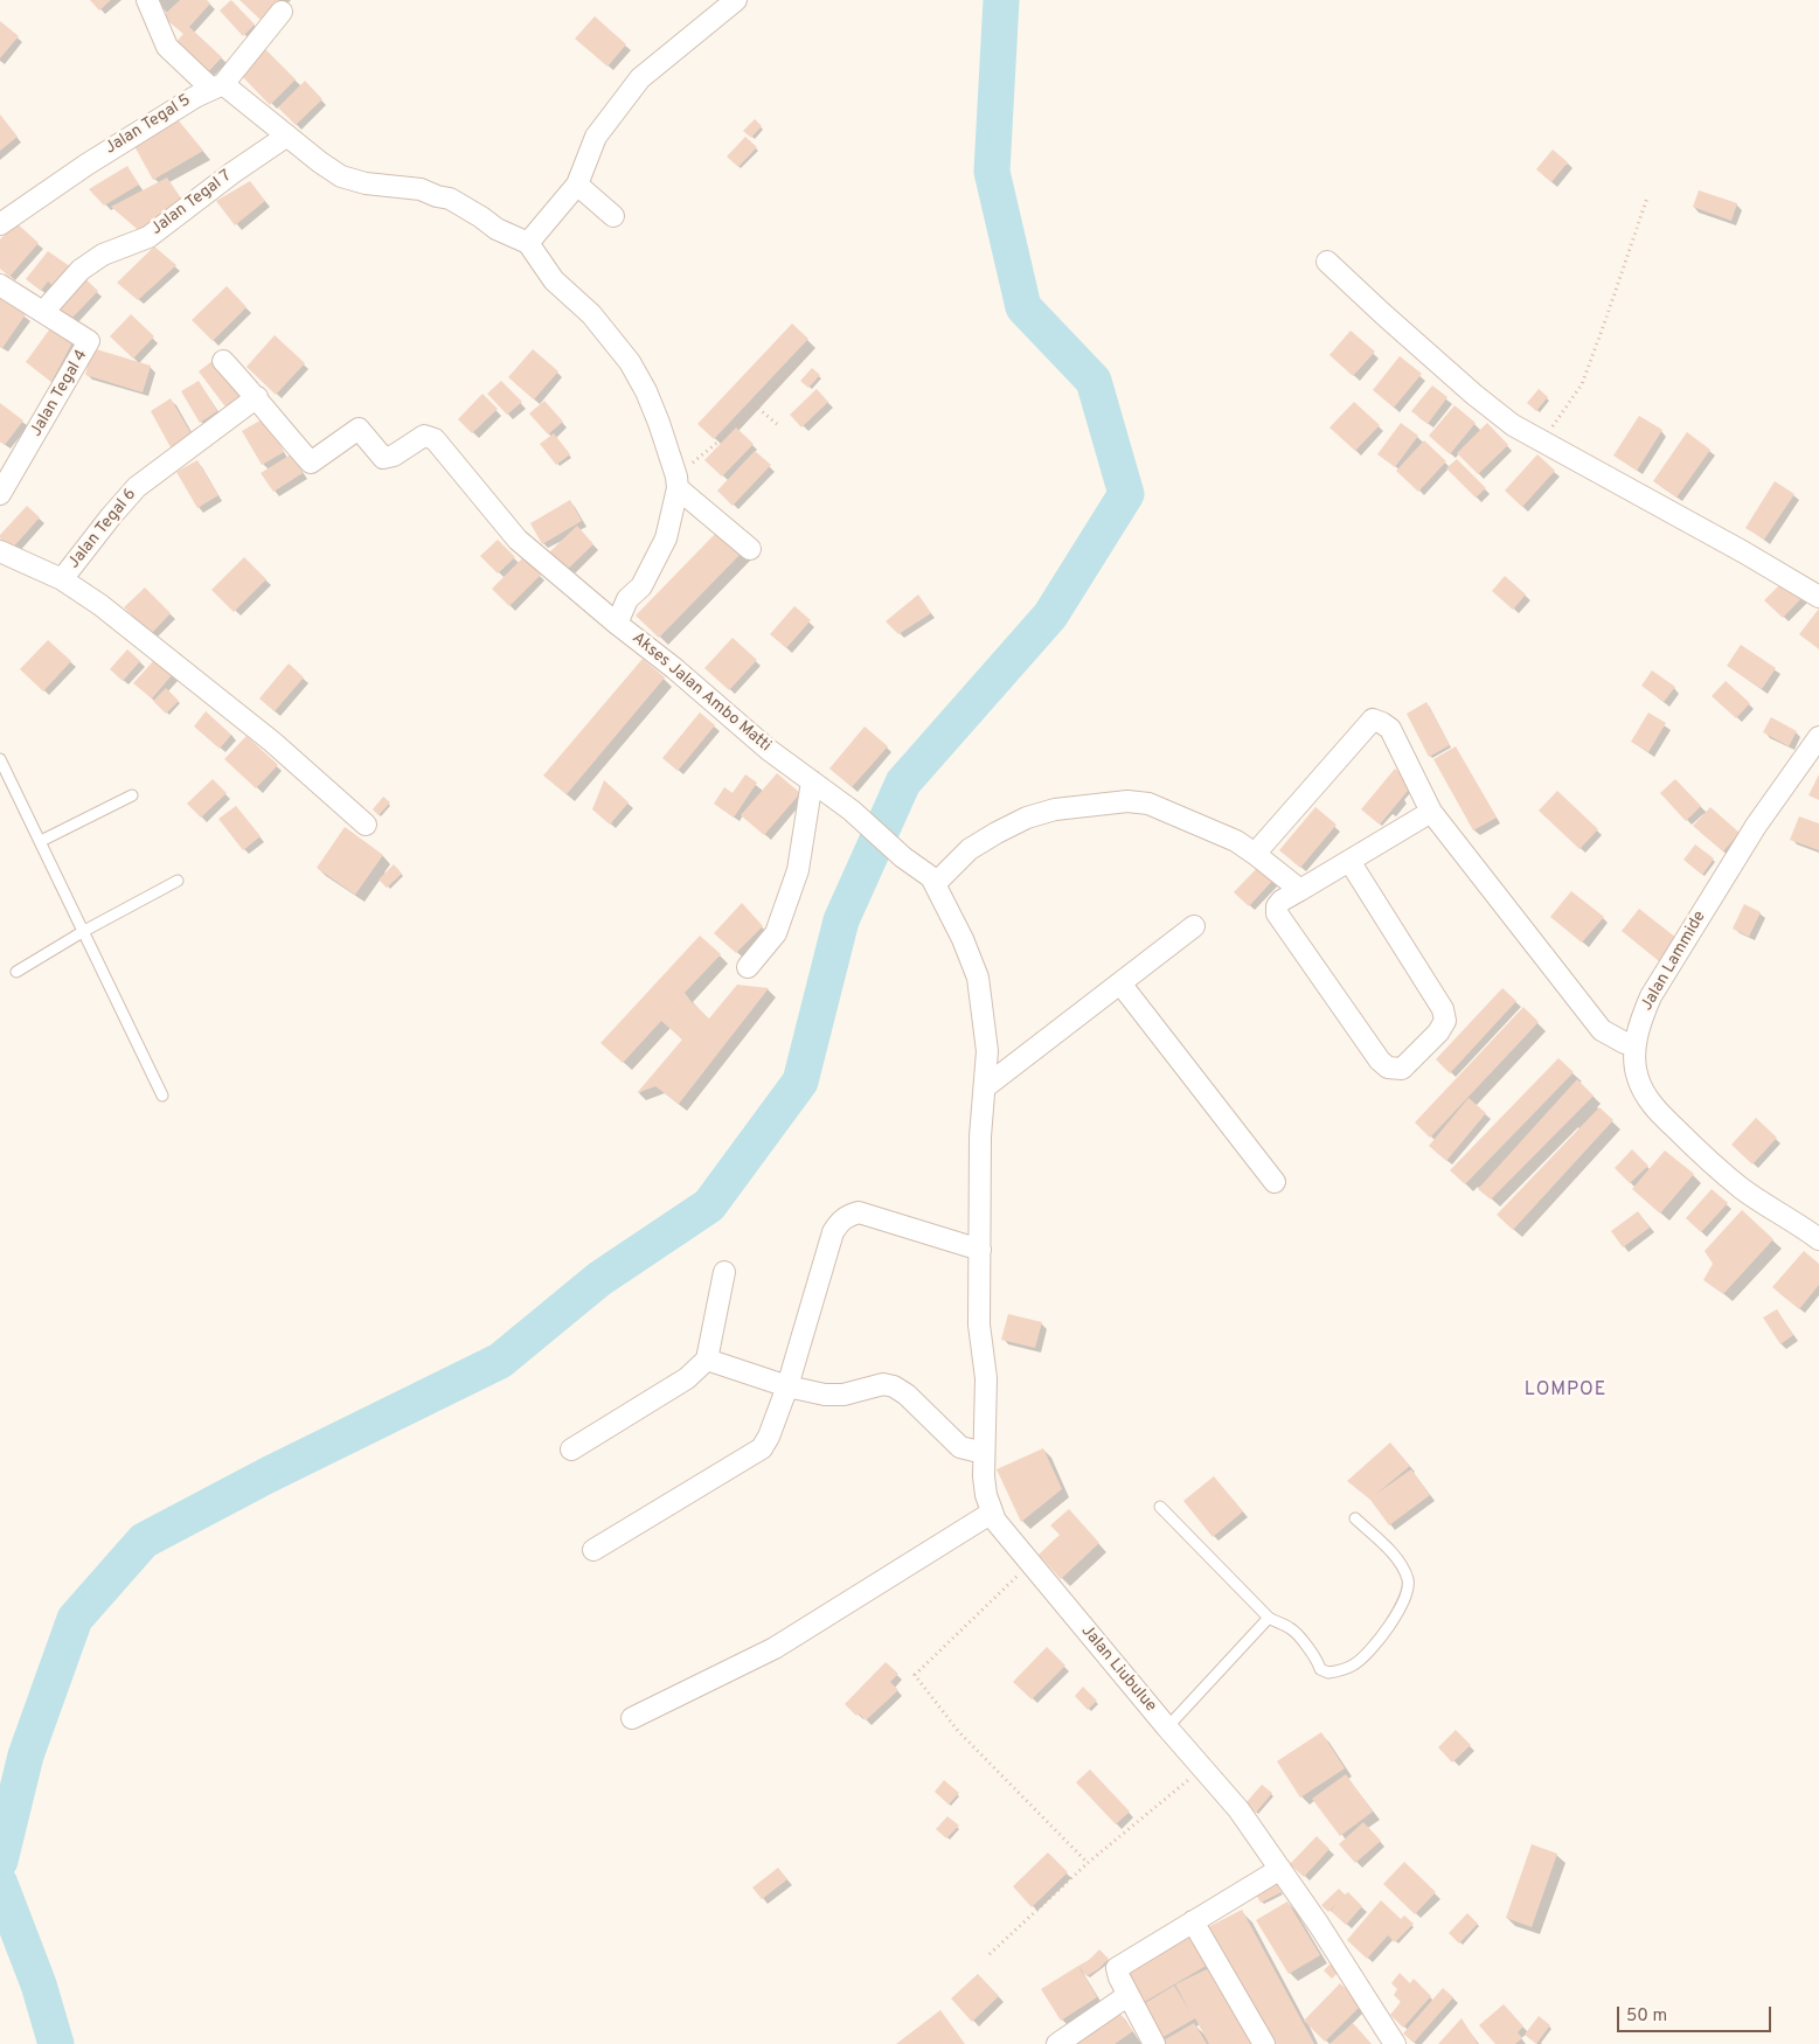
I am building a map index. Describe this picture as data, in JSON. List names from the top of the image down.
{
  "streets": {
    "street": [
      "Jalan Tegal 5",
      "Jalan Tegal 7",
      "Jalan Tegal 4",
      "Jalan Tegal 6",
      "Akses Jalan Ambo Matti",
      "Jalan Lammide",
      "Jalan Liubulue"
    ]
  },
  "crossings": [
    ["Jalan Tegal 7", "Jalan Tegal 4"],
    ["Akses Jalan Ambo Matti", "Jalan Liubulue"]
  ],
  "districts": ["LOMPOE"],
  "scale_bar": "50 m"
}
